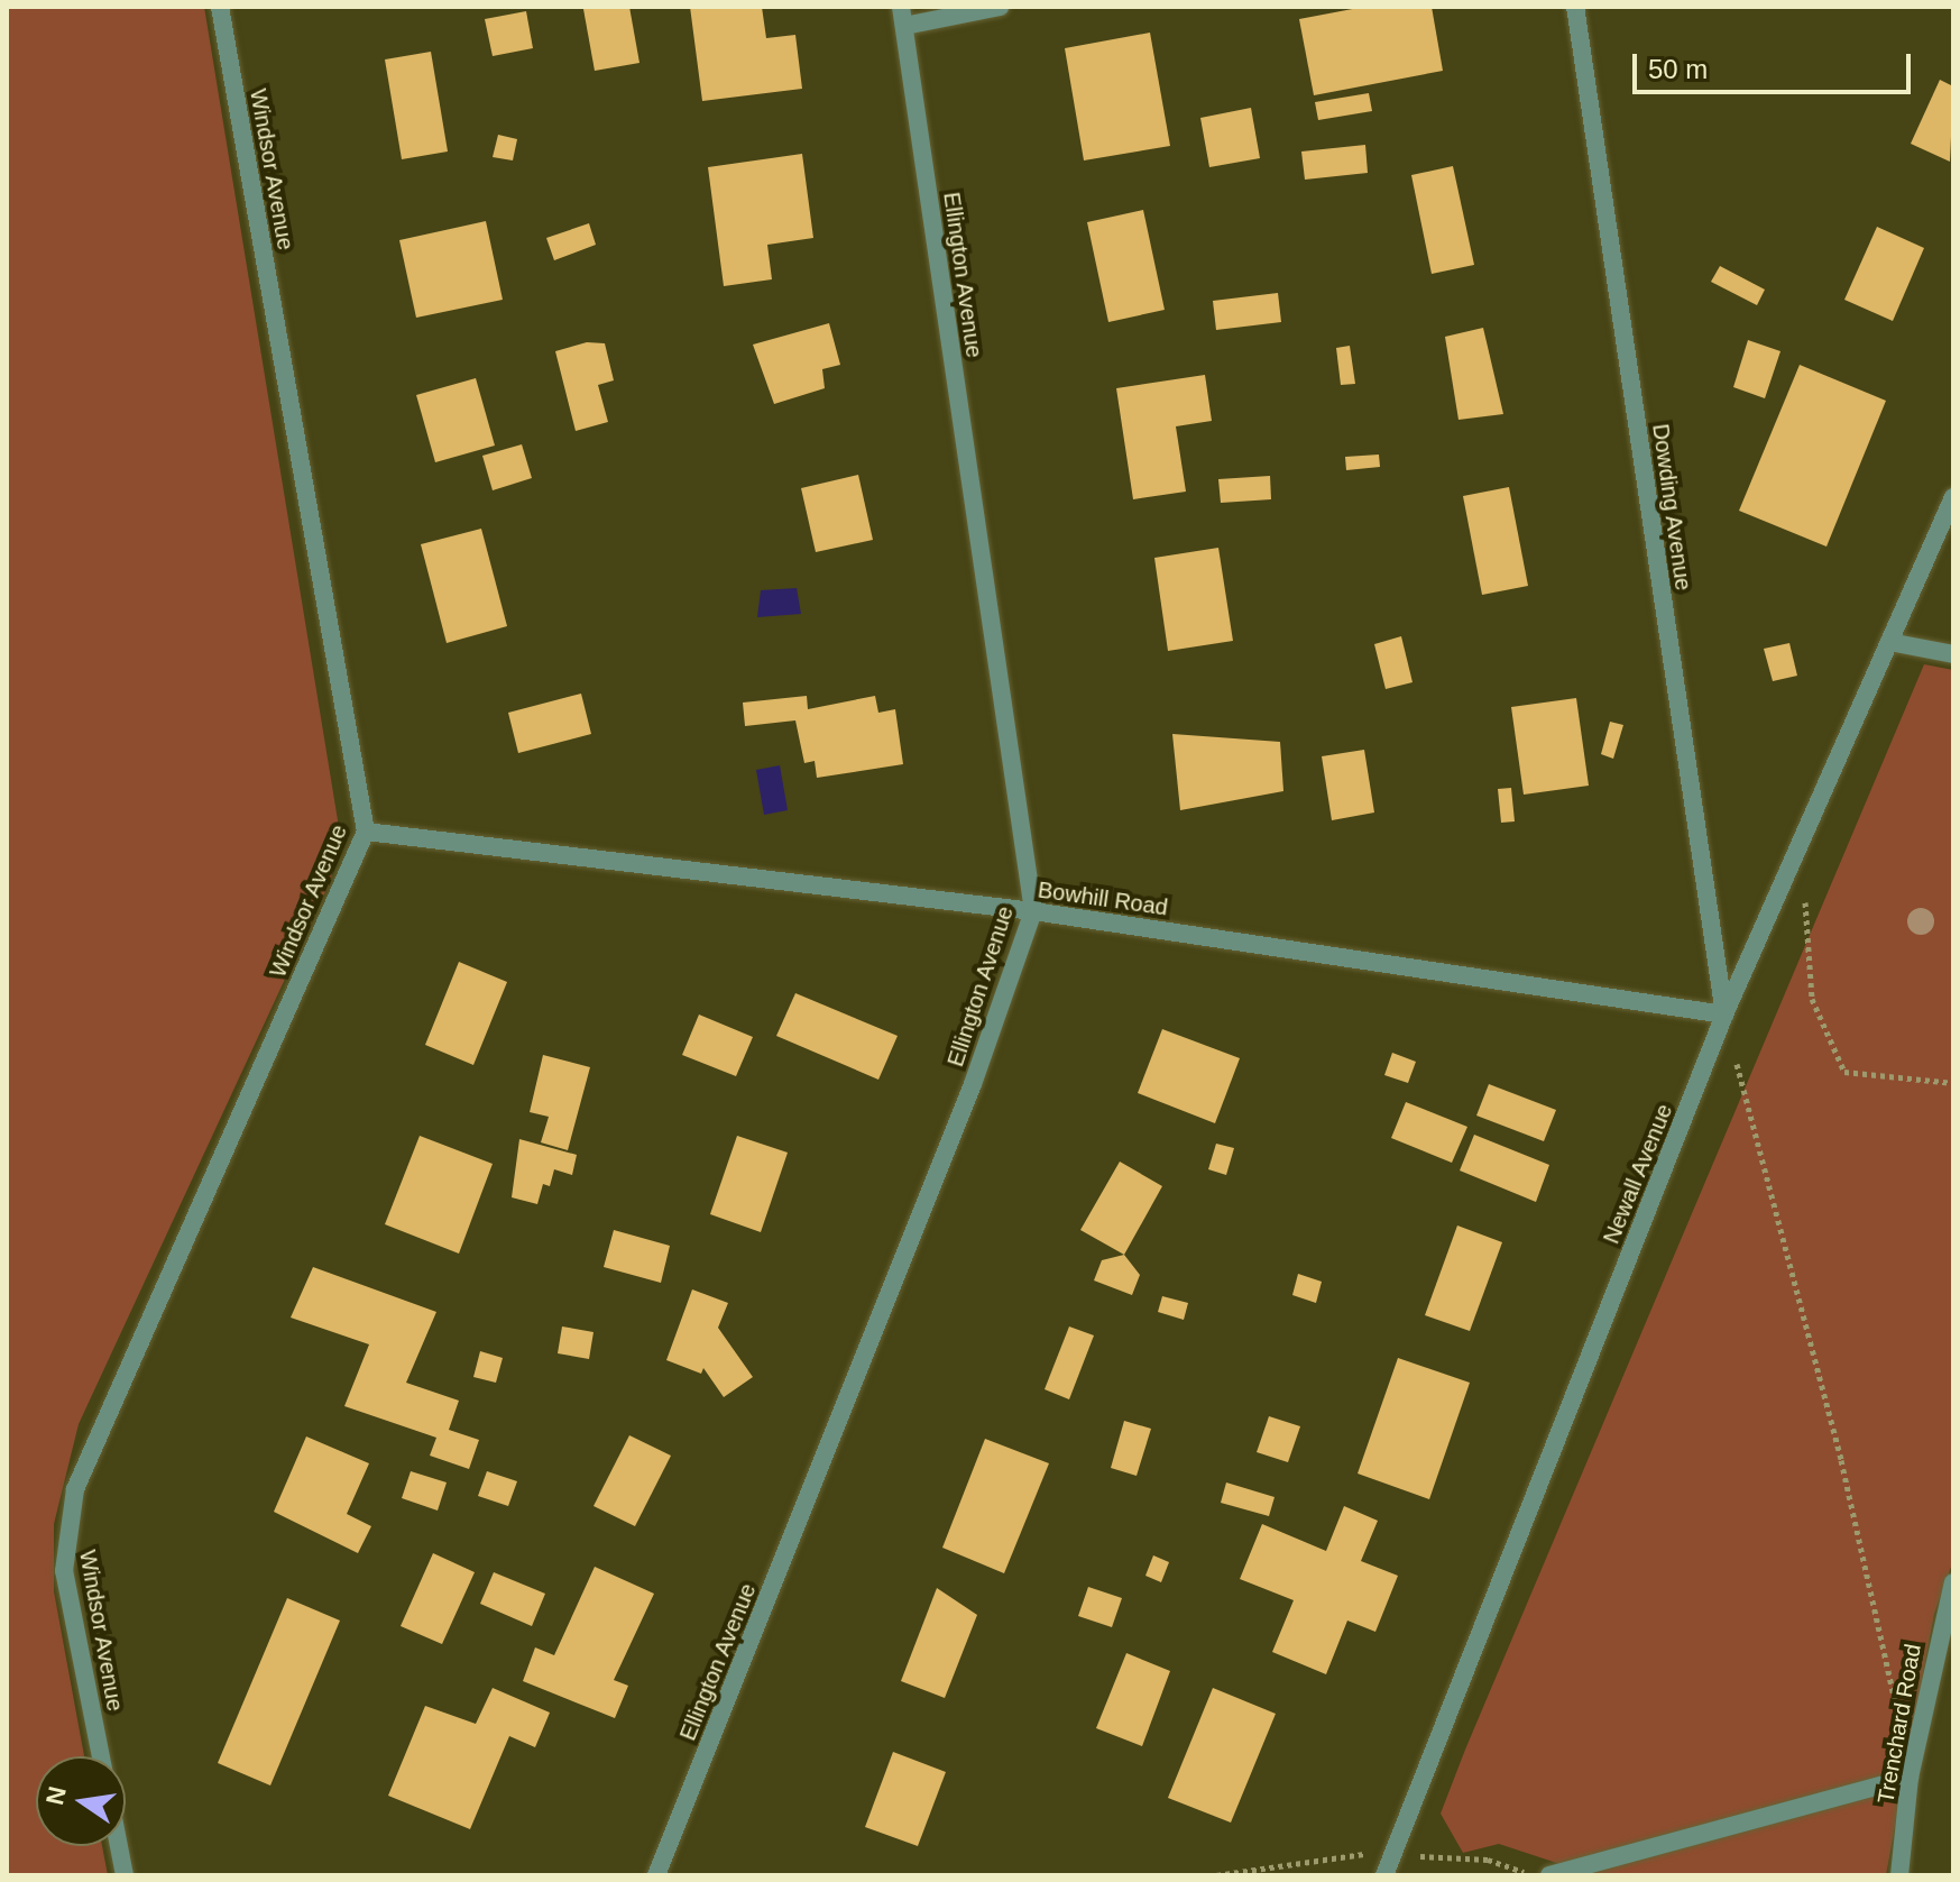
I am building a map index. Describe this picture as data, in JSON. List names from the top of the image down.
{
  "streets": {
    "street": [
      "Windsor Avenue",
      "Ellington Avenue",
      "Dowding Avenue",
      "Bowhill Road",
      "Newall Avenue",
      "Trenchard Road"
    ]
  },
  "crossings": [
    ["Windsor Avenue", "Bowhill Road"],
    ["Ellington Avenue", "Bowhill Road"],
    ["Dowding Avenue", "Bowhill Road"],
    ["Dowding Avenue", "Newall Avenue"],
    ["Bowhill Road", "Newall Avenue"]
  ],
  "scale_bar": "50 m",
  "north": "left"
}
